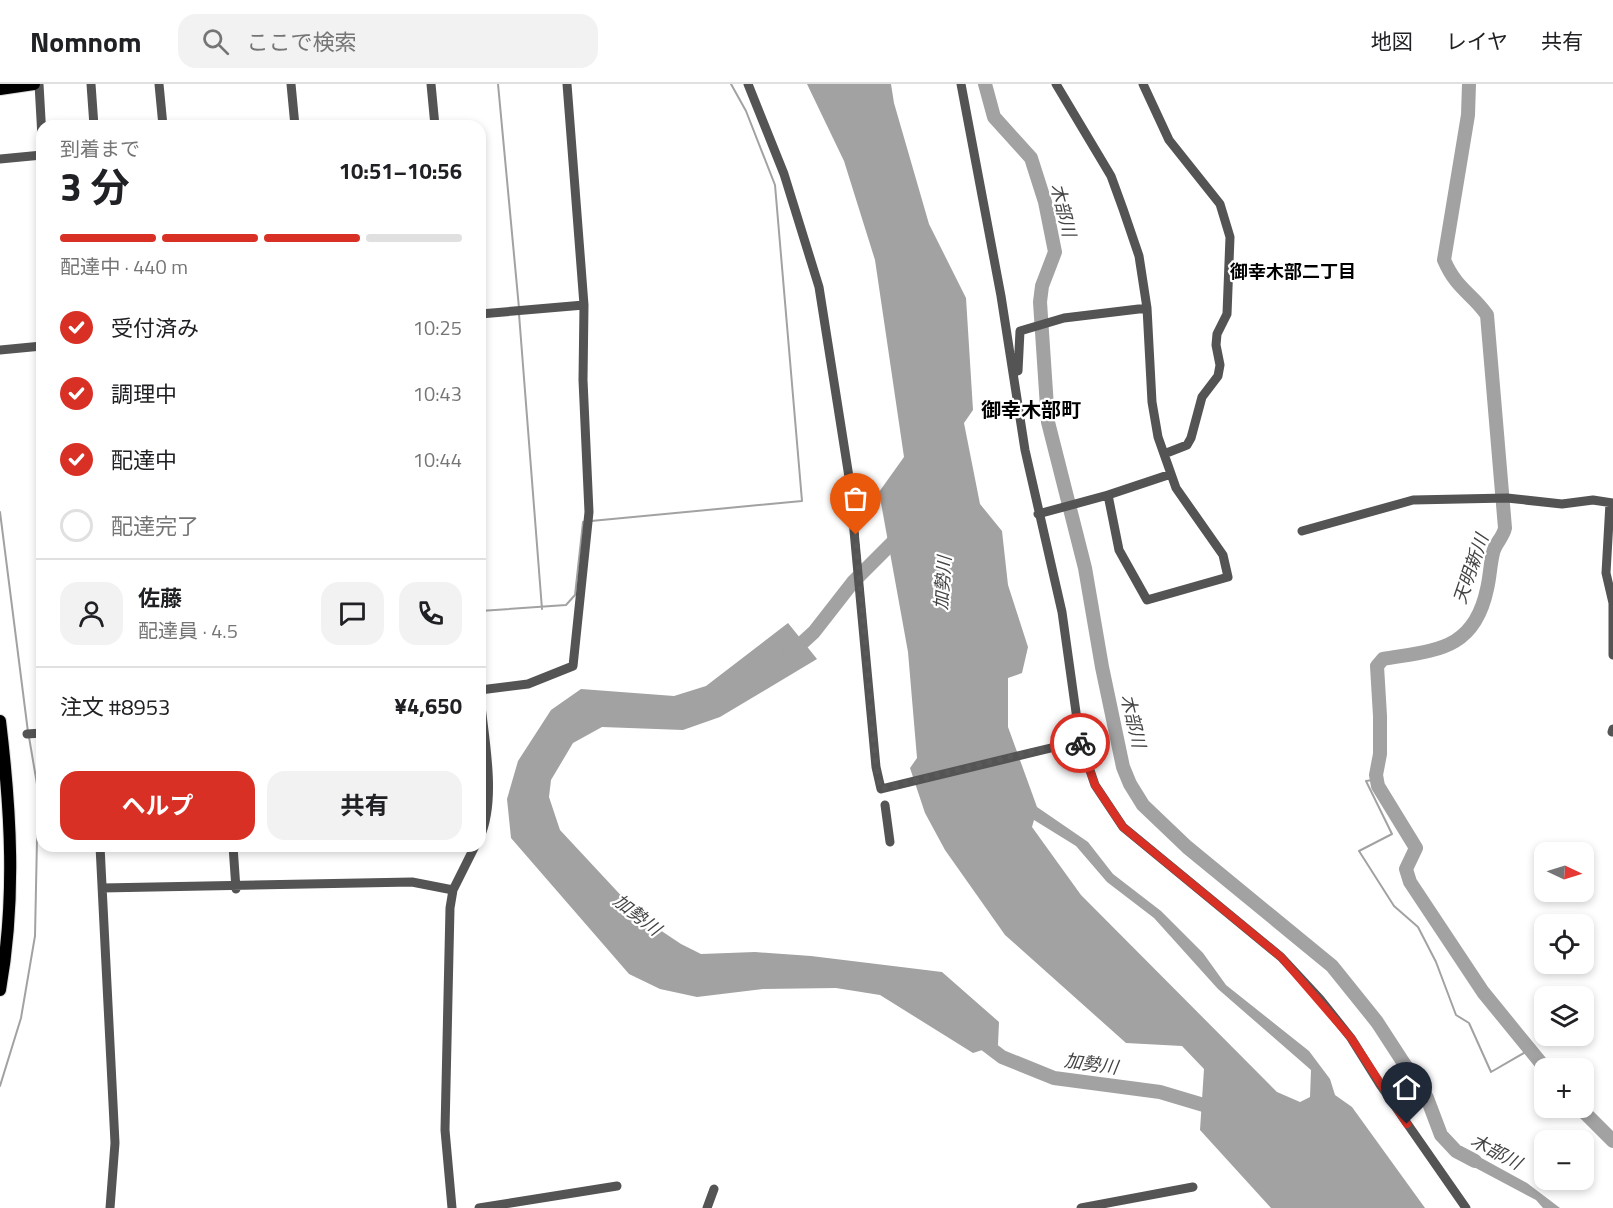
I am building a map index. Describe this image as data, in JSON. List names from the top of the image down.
{
  "districts": ["御幸木部二丁目", "御幸木部町"],
  "water": ["木部川", "天明新川", "加勢川"],
  "north": "right",
  "page": {
    "header": "Nomnom",
    "search": "ここで検索",
    "nav": ["地図", "レイヤ", "共有"],
    "heading": ["3 分", "到着まで", "10:51–10:56"],
    "panel": [
      "佐藤",
      "配達員 · 4.5",
      "注文 #8953",
      "¥4,650"
    ],
    "bar": "配達中 · 440 m",
    "list": [
      ["受付済み", "10:25"],
      ["調理中", "10:43"],
      ["配達中", "10:44"],
      "配達完了"
    ],
    "buttons": ["ヘルプ", "共有"],
    "map_buttons": ["+", "−"]
  }
}
